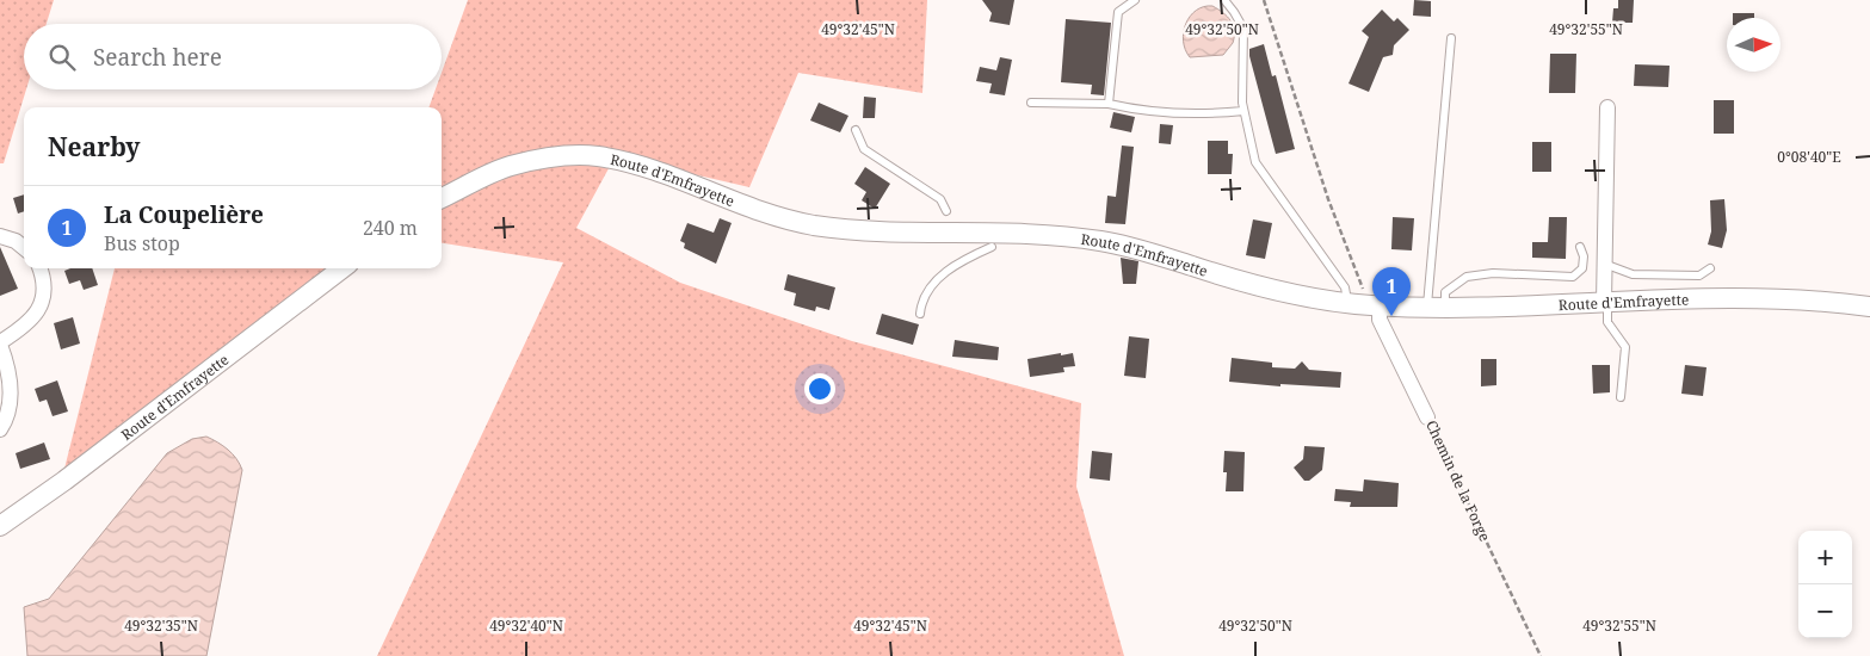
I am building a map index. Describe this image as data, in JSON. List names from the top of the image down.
{
  "streets": {
    "street": ["Route d'Emfrayette", "Chemin de la Forge"]
  },
  "crossings": [
    ["Route d'Emfrayette", "Chemin de la Forge"]
  ],
  "north": "right",
  "page": {
    "search": "Search here",
    "heading": "Nearby",
    "list": [
      {
        "mark": "1",
        "name": "La Coupelière",
        "note": "Bus stop",
        "value": "240 m"
      }
    ],
    "pins": "1",
    "map_buttons": ["+", "−"]
  },
  "coordinates": [
    "49°32'45\"N",
    "49°32'50\"N",
    "49°32'55\"N",
    "0°08'40\"E",
    "49°32'35\"N",
    "49°32'40\"N"
  ]
}
